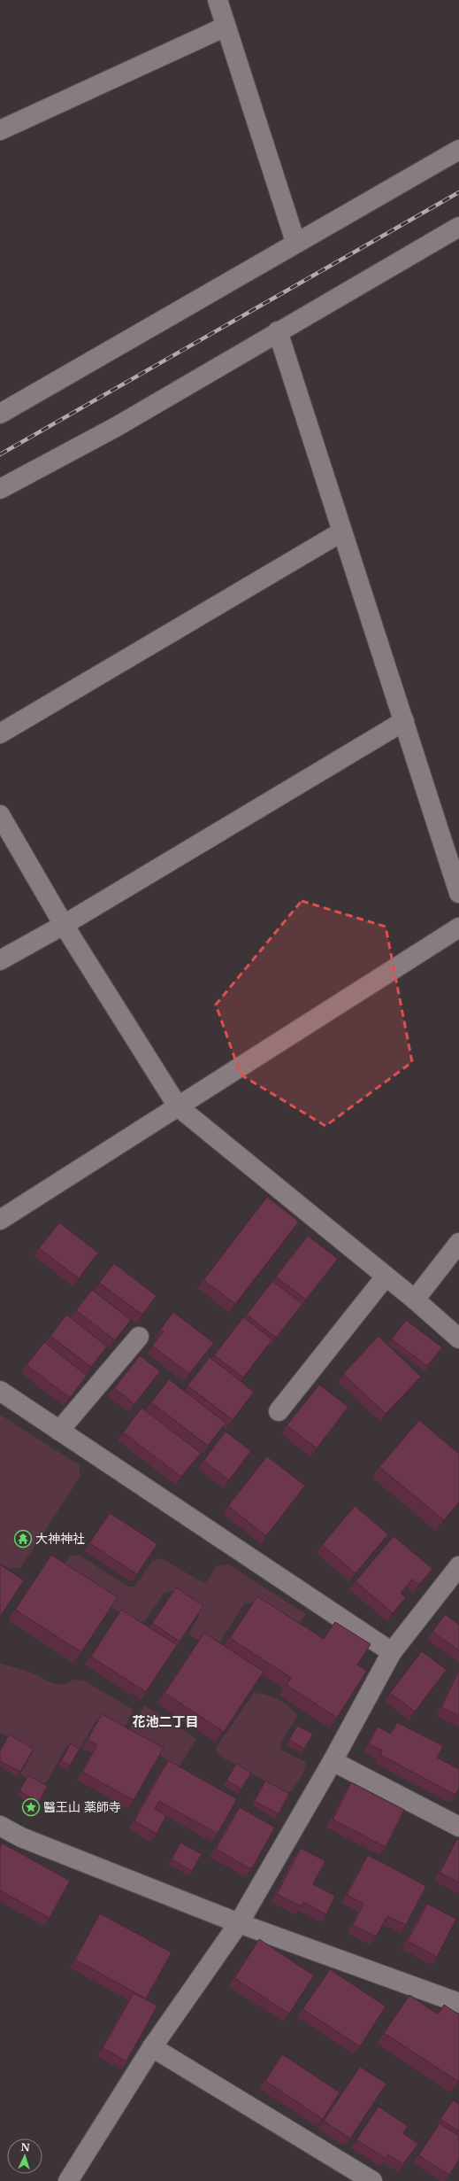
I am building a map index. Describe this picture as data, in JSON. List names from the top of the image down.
{
  "districts": ["花池二丁目"],
  "places": {
    "temple": ["大神神社"],
    "place": ["醫王山 薬師寺"]
  },
  "north": "top"
}
